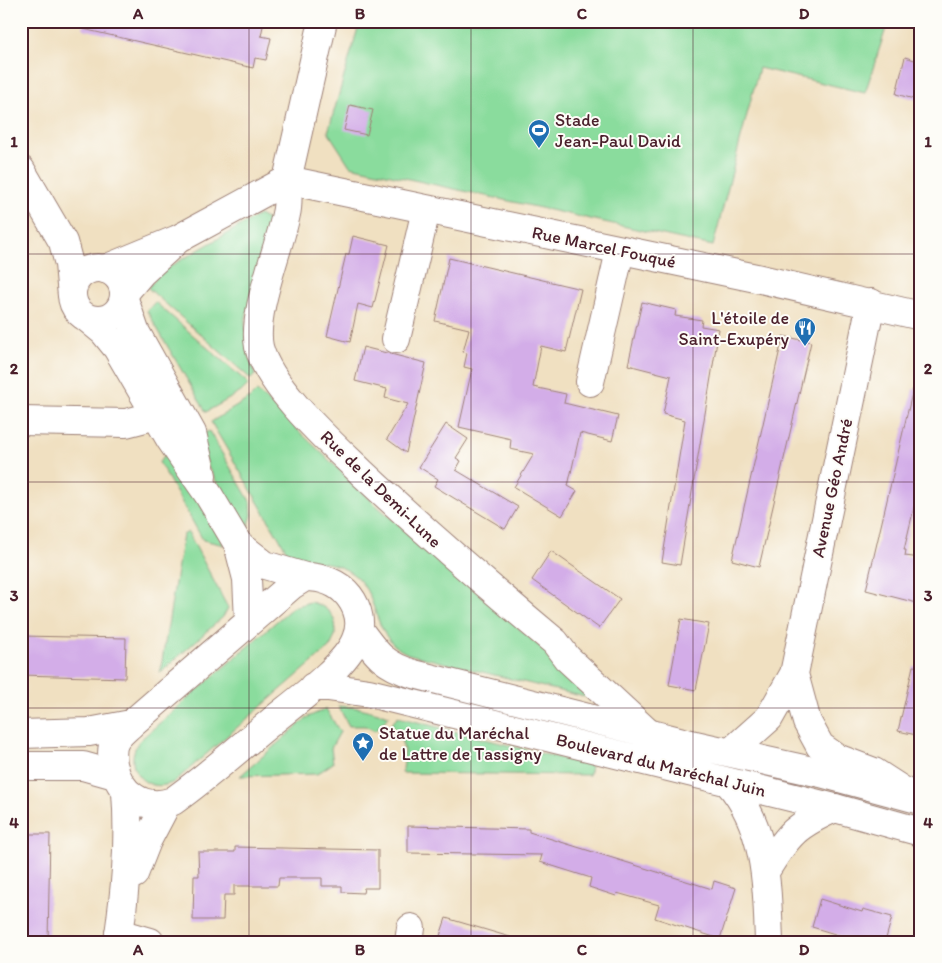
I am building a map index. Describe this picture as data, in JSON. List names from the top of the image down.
{
  "streets": {
    "street": [
      "Rue Marcel Fouqué",
      "Avenue Géo André",
      "Rue de la Demi-Lune",
      "Boulevard du Maréchal Juin"
    ]
  },
  "crossings": [
    ["Rue Marcel Fouqué", "Avenue Géo André"],
    ["Rue Marcel Fouqué", "Rue de la Demi-Lune"],
    ["Avenue Géo André", "Boulevard du Maréchal Juin"],
    ["Rue de la Demi-Lune", "Boulevard du Maréchal Juin"]
  ],
  "places": {
    "sports": ["Stade Jean-Paul David"],
    "restaurant": ["L'étoile de Saint-Exupéry"],
    "place": ["Statue du Maréchal de Lattre de Tassigny"]
  },
  "grid": {
    "columns": [
      "A",
      "B",
      "C",
      "D"
    ],
    "rows": [
      "1",
      "2",
      "3",
      "4"
    ]
  }
}
